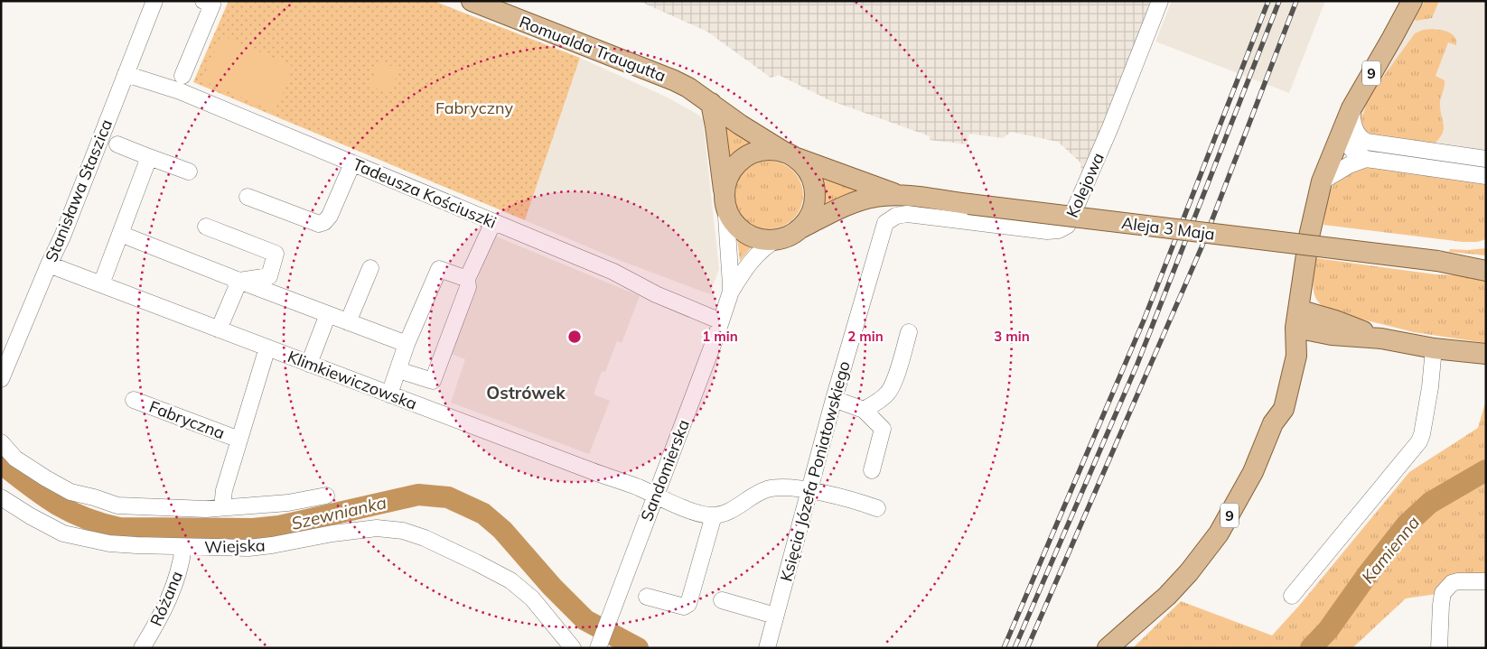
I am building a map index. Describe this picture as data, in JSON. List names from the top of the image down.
{
  "streets": {
    "main road": ["Romualda Traugutta", "9", "Aleja 3 Maja"],
    "street": [
      "Kolejowa",
      "Stanisława Staszica",
      "Tadeusza Kościuszki",
      "Klimkiewiczowska",
      "Fabryczna",
      "Sandomierska",
      "Księcia Józefa Poniatowskiego",
      "Wiejska",
      "Różana"
    ]
  },
  "crossings": [
    ["Romualda Traugutta", "Aleja 3 Maja"],
    ["Romualda Traugutta", "Sandomierska"],
    ["Kolejowa", "Księcia Józefa Poniatowskiego"],
    ["Stanisława Staszica", "Tadeusza Kościuszki"],
    ["Stanisława Staszica", "Klimkiewiczowska"],
    ["Tadeusza Kościuszki", "Sandomierska"],
    ["Aleja 3 Maja", "Sandomierska"],
    ["Klimkiewiczowska", "Fabryczna"],
    ["Klimkiewiczowska", "Sandomierska"],
    ["Wiejska", "Różana"]
  ],
  "districts": ["Ostrówek"],
  "water": ["Szewnianka", "Kamienna"],
  "parks": ["Fabryczny"],
  "rings": ["1 min", "2 min", "3 min"]
}
